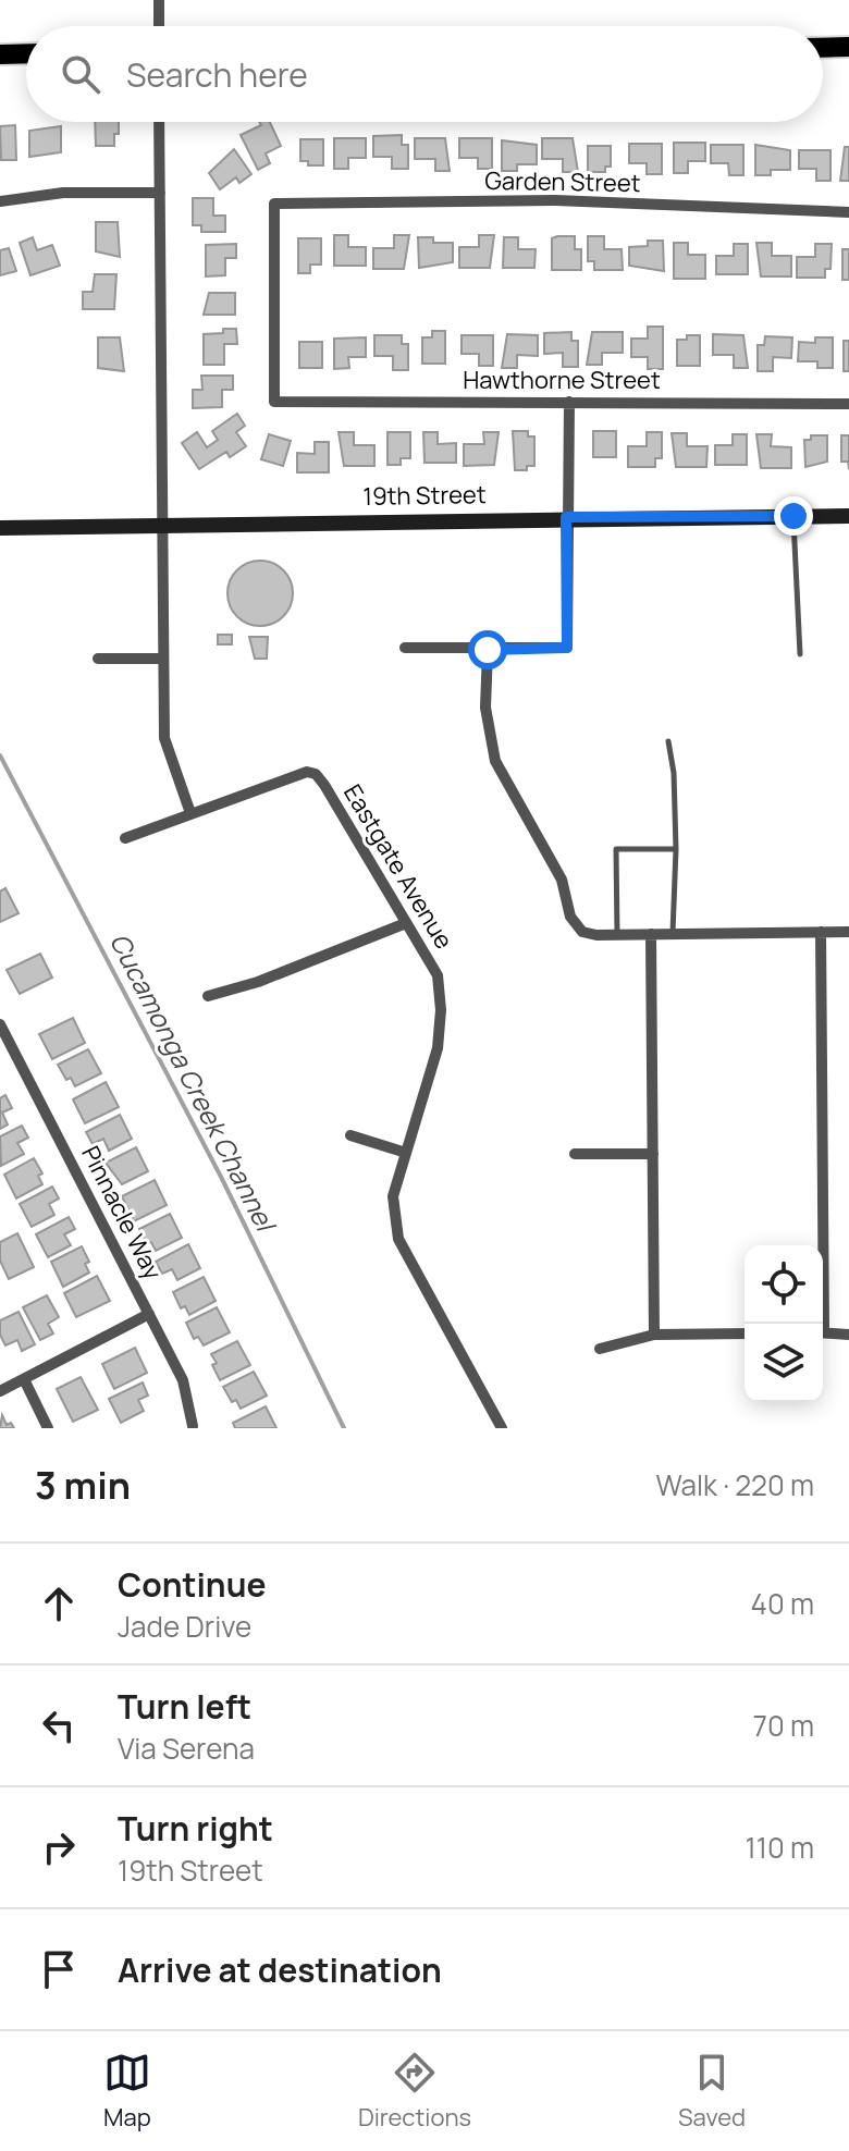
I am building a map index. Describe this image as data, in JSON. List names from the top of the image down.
{
  "streets": {
    "main road": ["19th Street"],
    "street": [
      "Garden Street",
      "Hawthorne Street",
      "Eastgate Avenue",
      "Pinnacle Way"
    ]
  },
  "crossings": [
    ["Garden Street", "Hawthorne Street"]
  ],
  "water": ["Cucamonga Creek Channel"],
  "page": {
    "search": "Search here",
    "heading": ["3 min", "Walk · 220 m"],
    "list": [
      ["Continue", "Jade Drive", "40 m"],
      ["Turn left", "Via Serena", "70 m"],
      ["Turn right", "19th Street", "110 m"],
      "Arrive at destination"
    ],
    "nav": ["Map", "Directions", "Saved"]
  }
}
